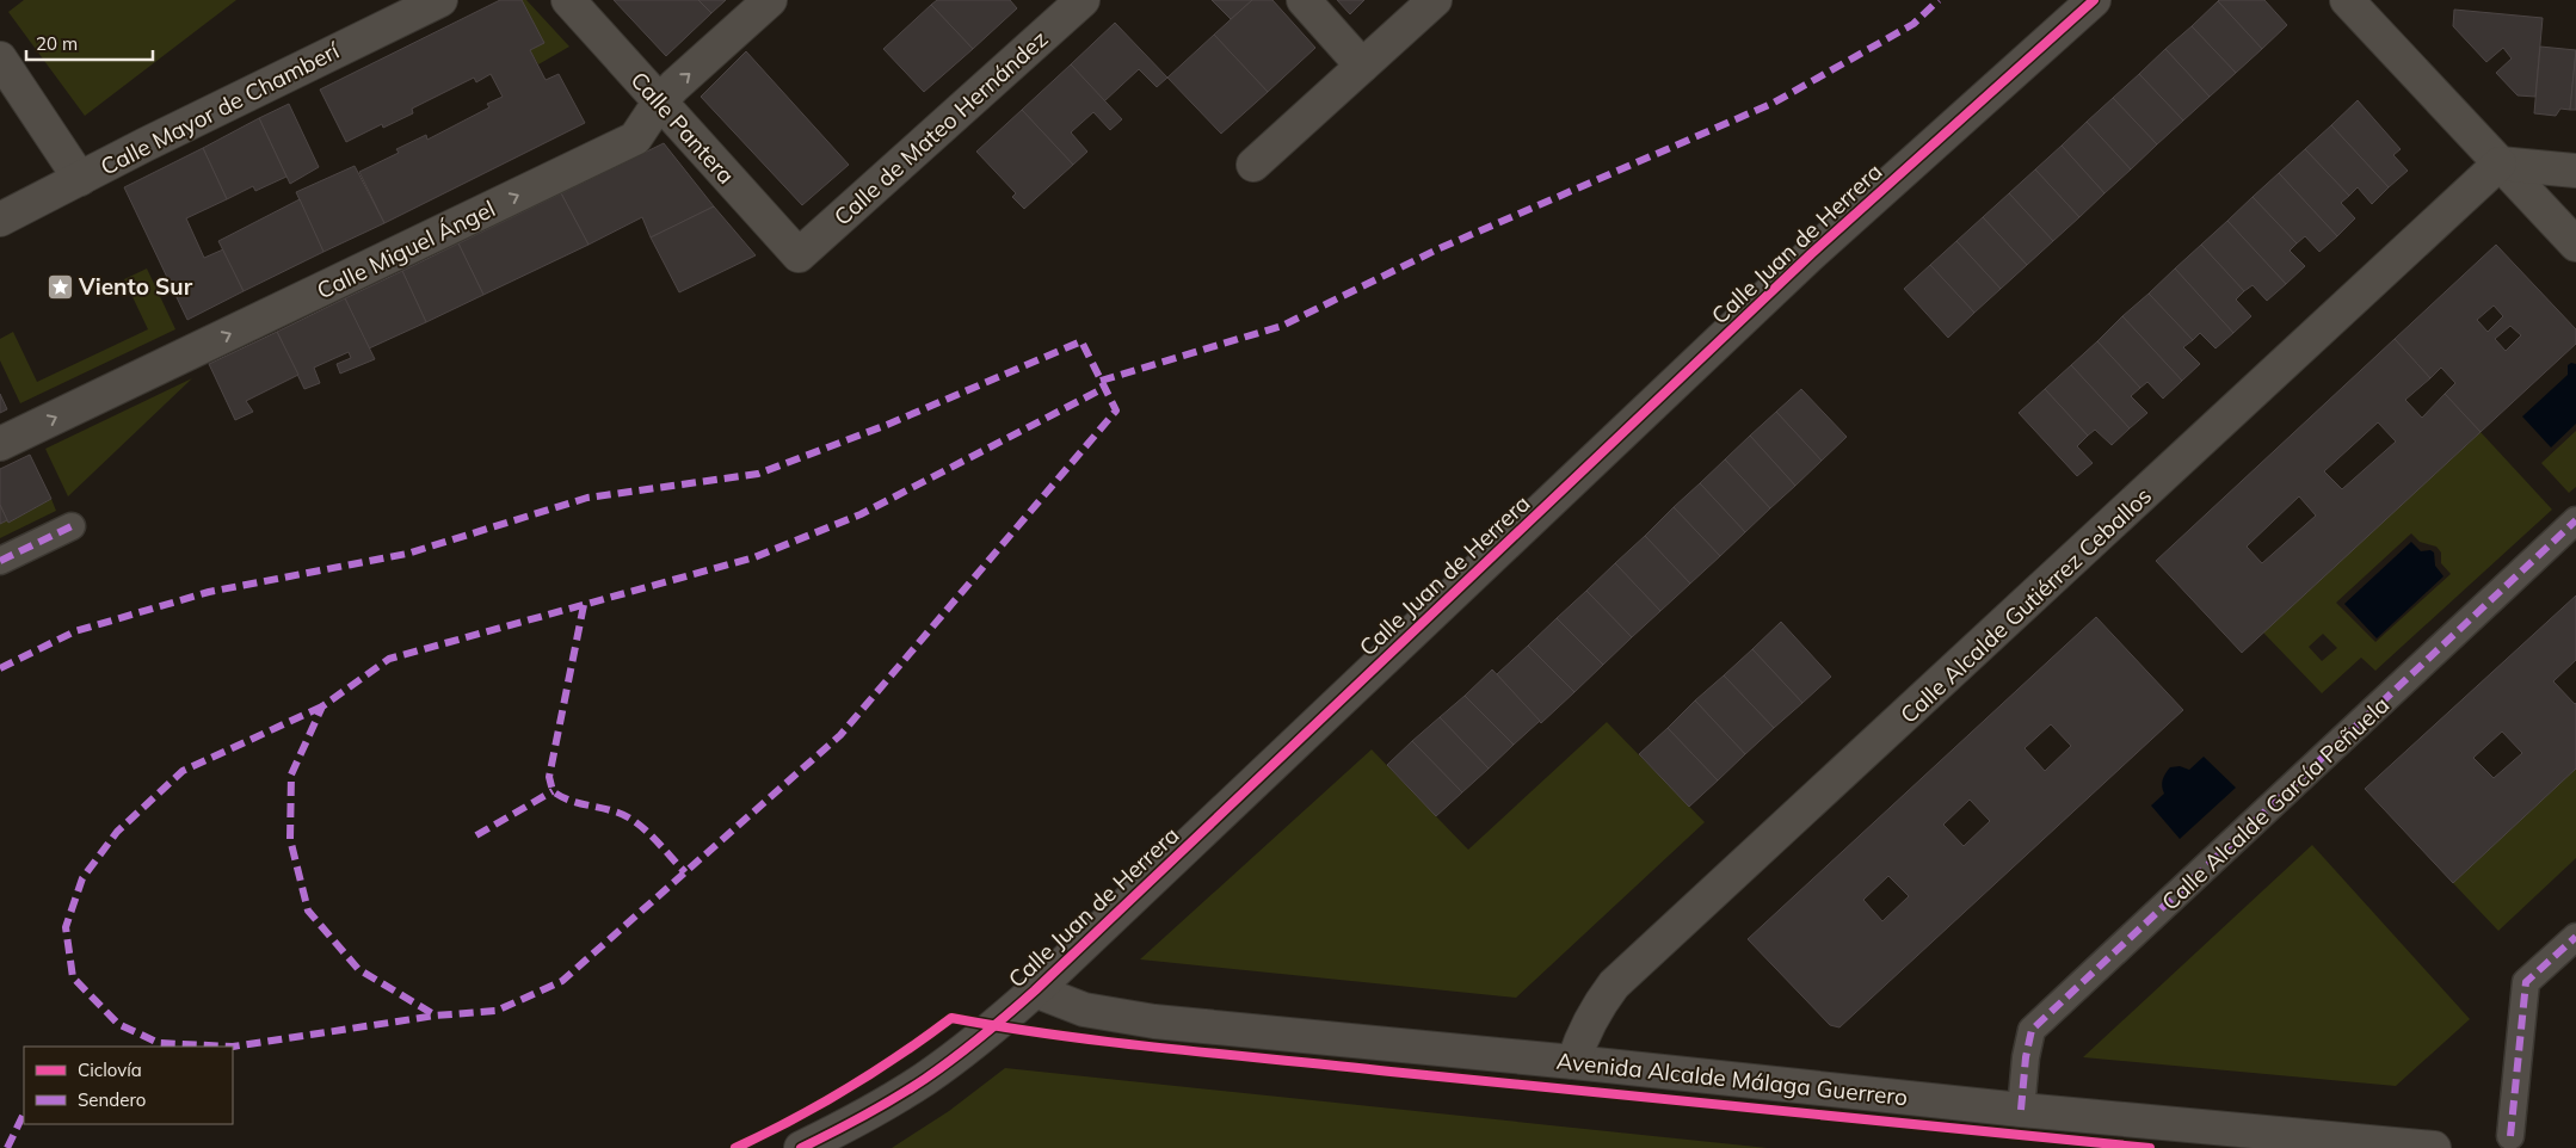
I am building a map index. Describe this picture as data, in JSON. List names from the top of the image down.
{
  "streets": {
    "street": [
      "Calle Mayor de Chamberí",
      "Calle Pantera",
      "Calle de Mateo Hernández",
      "Calle Juan de Herrera",
      "Calle Miguel Ángel",
      "Calle Alcalde Gutiérrez Ceballos",
      "Calle Alcalde García Peñuela",
      "Avenida Alcalde Málaga Guerrero"
    ]
  },
  "crossings": [
    ["Calle Pantera", "Calle de Mateo Hernández"],
    ["Calle Pantera", "Calle Miguel Ángel"],
    ["Calle Juan de Herrera", "Avenida Alcalde Málaga Guerrero"],
    ["Calle Alcalde Gutiérrez Ceballos", "Avenida Alcalde Málaga Guerrero"],
    ["Calle Alcalde García Peñuela", "Avenida Alcalde Málaga Guerrero"]
  ],
  "one_way": ["Calle Miguel Ángel"],
  "places": {
    "place": ["Viento Sur"]
  },
  "legend": ["Ciclovía", "Sendero"],
  "scale_bar": "20 m"
}
